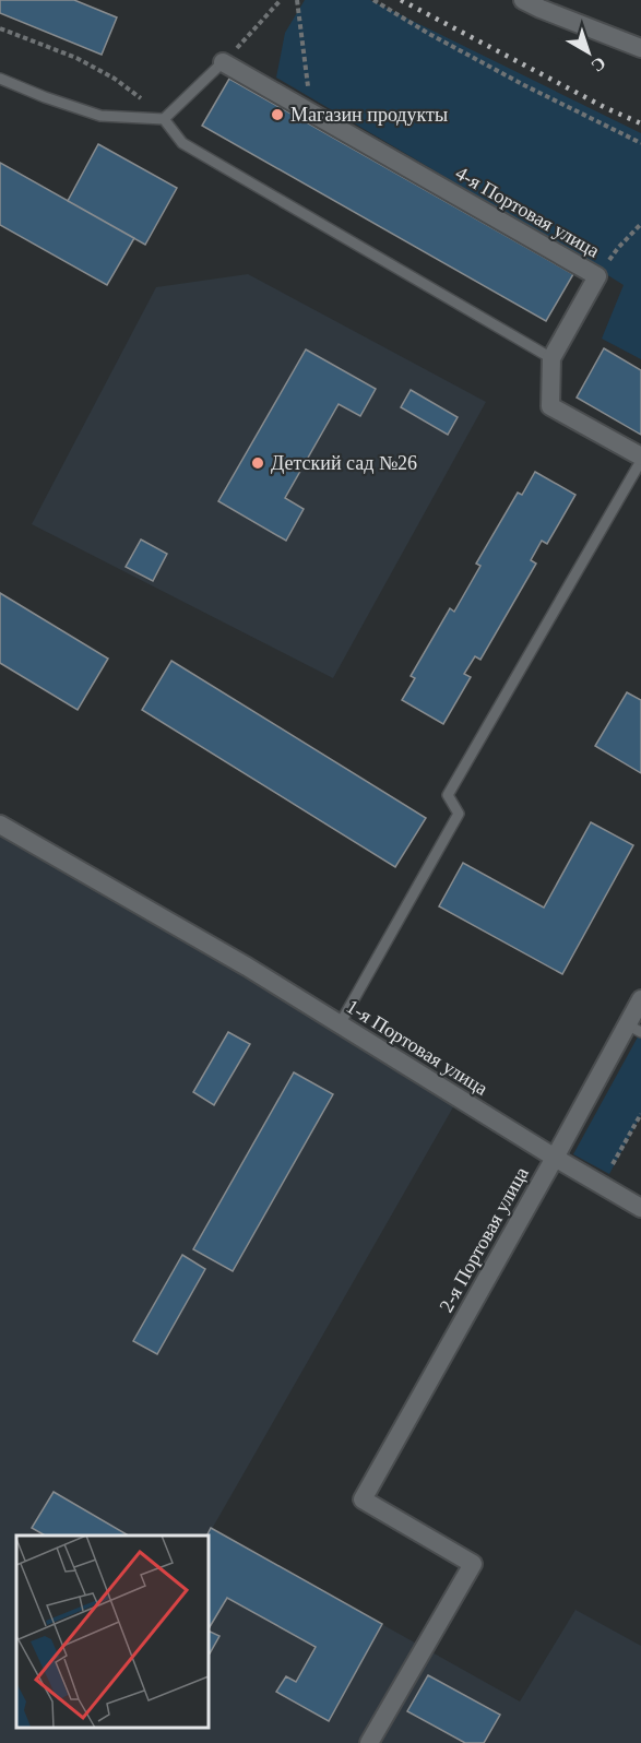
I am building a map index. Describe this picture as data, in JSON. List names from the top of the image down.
{
  "streets": {
    "street": ["4-я Портовая улица", "1-я Портовая улица", "2-я Портовая улица"]
  },
  "crossings": [
    ["1-я Портовая улица", "2-я Портовая улица"]
  ],
  "places": ["Магазин продукты", "Детский сад №26"],
  "north": "bottom right"
}
